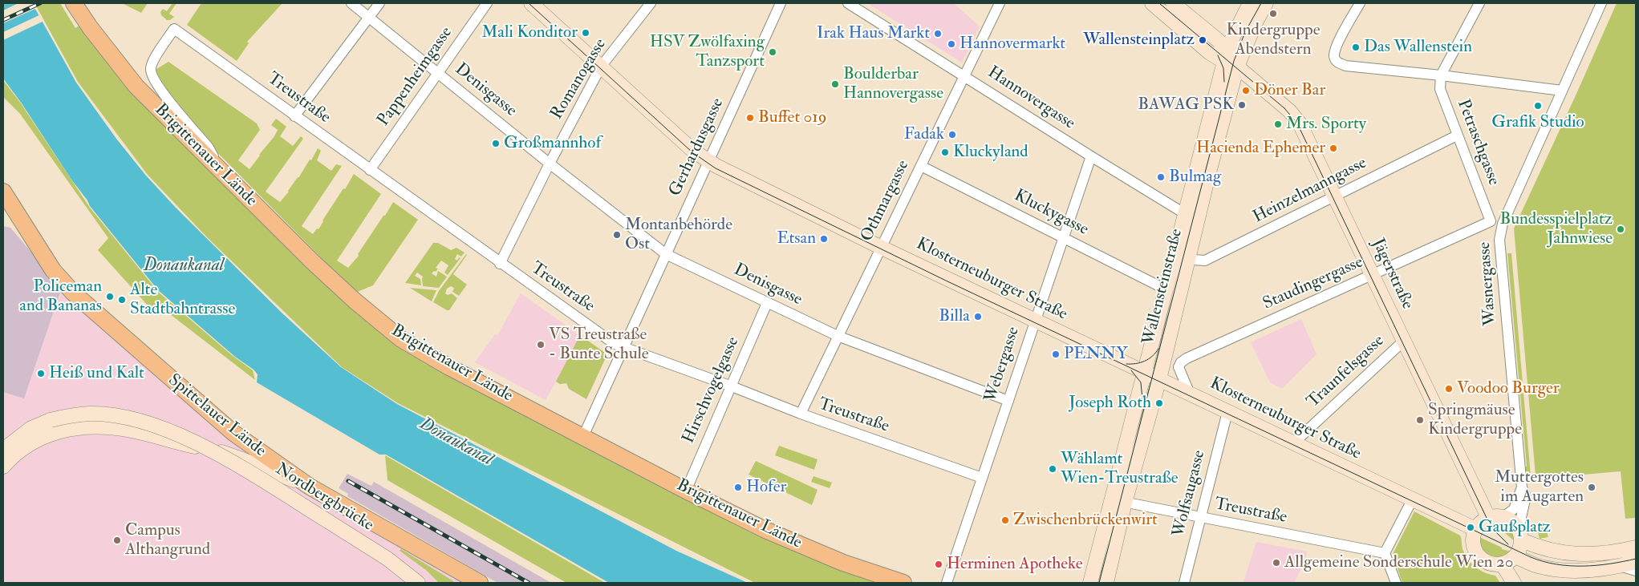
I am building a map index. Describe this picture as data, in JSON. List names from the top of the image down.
{
  "streets": {
    "main road": [
      "Brigittenauer Lände",
      "Jägerstraße",
      "Klosterneuburger Straße",
      "Wallensteinstraße",
      "Spittelauer Lände",
      "Nordbergbrücke"
    ],
    "street": [
      "Pappenheimgasse",
      "Romanogasse",
      "Denisgasse",
      "Treustraße",
      "Hannovergasse",
      "Petraschgasse",
      "Gerhardusgasse",
      "Heinzelmanngasse",
      "Othmargasse",
      "Kluckygasse",
      "Staudingergasse",
      "Wasnergasse",
      "Webergasse",
      "Traunfelsgasse",
      "Hirschvogelgasse",
      "Wolfsaugasse"
    ]
  },
  "crossings": [
    ["Pappenheimgasse", "Denisgasse"],
    ["Pappenheimgasse", "Treustraße"],
    ["Romanogasse", "Denisgasse"],
    ["Romanogasse", "Treustraße"],
    ["Romanogasse", "Klosterneuburger Straße"],
    ["Denisgasse", "Gerhardusgasse"],
    ["Denisgasse", "Othmargasse"],
    ["Denisgasse", "Webergasse"],
    ["Denisgasse", "Hirschvogelgasse"],
    ["Treustraße", "Gerhardusgasse"],
    ["Treustraße", "Brigittenauer Lände"],
    ["Treustraße", "Othmargasse"],
    ["Treustraße", "Wallensteinstraße"],
    ["Treustraße", "Webergasse"],
    ["Treustraße", "Hirschvogelgasse"],
    ["Treustraße", "Wolfsaugasse"],
    ["Hannovergasse", "Othmargasse"],
    ["Hannovergasse", "Wallensteinstraße"],
    ["Hannovergasse", "Webergasse"],
    ["Petraschgasse", "Heinzelmanngasse"],
    ["Petraschgasse", "Staudingergasse"],
    ["Gerhardusgasse", "Brigittenauer Lände"],
    ["Gerhardusgasse", "Klosterneuburger Straße"],
    ["Brigittenauer Lände", "Hirschvogelgasse"],
    ["Heinzelmanngasse", "Jägerstraße"],
    ["Heinzelmanngasse", "Wallensteinstraße"],
    ["Othmargasse", "Kluckygasse"],
    ["Othmargasse", "Klosterneuburger Straße"],
    ["Kluckygasse", "Wallensteinstraße"],
    ["Kluckygasse", "Webergasse"],
    ["Jägerstraße", "Klosterneuburger Straße"],
    ["Jägerstraße", "Staudingergasse"],
    ["Jägerstraße", "Wasnergasse"],
    ["Jägerstraße", "Wallensteinstraße"],
    ["Jägerstraße", "Traunfelsgasse"],
    ["Klosterneuburger Straße", "Staudingergasse"],
    ["Klosterneuburger Straße", "Wasnergasse"],
    ["Klosterneuburger Straße", "Wallensteinstraße"],
    ["Klosterneuburger Straße", "Webergasse"],
    ["Klosterneuburger Straße", "Traunfelsgasse"],
    ["Klosterneuburger Straße", "Wolfsaugasse"],
    ["Spittelauer Lände", "Nordbergbrücke"]
  ],
  "water": ["Donaukanal"],
  "places": [
    "Kindergruppe Abendstern",
    "Mali Konditor",
    "Irak Haus Markt",
    "Wallensteinplatz",
    "Hannovermarkt",
    "Das Wallenstein",
    "HSV Zwölfaxing Tanzsport",
    "Boulderbar Hannovergasse",
    "Döner Bar",
    "BAWAG PSK",
    "Grafik Studio",
    "Buffet 019",
    "Mrs. Sporty",
    "Fadak",
    "Großmannhof",
    "Hacienda Ephemer",
    "Kluckyland",
    "Bulmag",
    "Bundesspielplatz Jahnwiese",
    "Montanbehörde Ost",
    "Etsan",
    "Policeman and Bananas",
    "Alte Stadtbahntrasse",
    "Billa",
    "VS Treustraße - Bunte Schule",
    "PENNY",
    "Heiß und Kalt",
    "Voodoo Burger",
    "Joseph Roth",
    "Springmäuse Kindergruppe",
    "Wählamt Wien-Treustraße",
    "Hofer",
    "Muttergottes im Augarten",
    "Zwischenbrückenwirt",
    "Gaußplatz",
    "Campus Althangrund",
    "Allgemeine Sonderschule Wien 20",
    "Herminen Apotheke"
  ]
}
